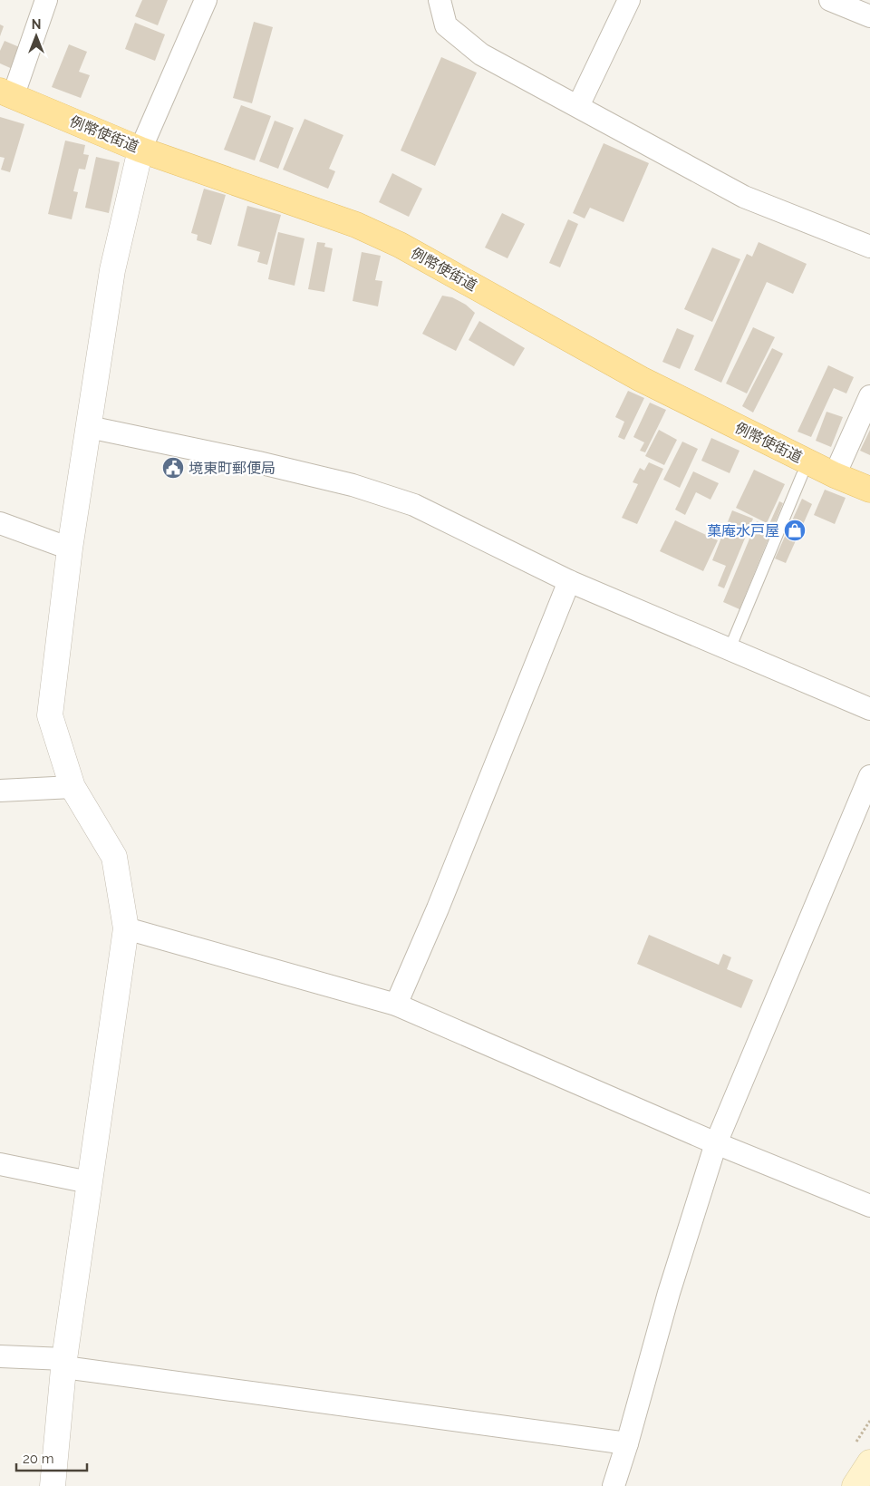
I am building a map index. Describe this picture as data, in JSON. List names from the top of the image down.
{
  "streets": {
    "main road": ["例幣使街道"]
  },
  "places": {
    "public building": ["境東町郵便局"],
    "shop": ["菓庵水戸屋"]
  },
  "scale_bar": "20 m",
  "north": "top"
}
